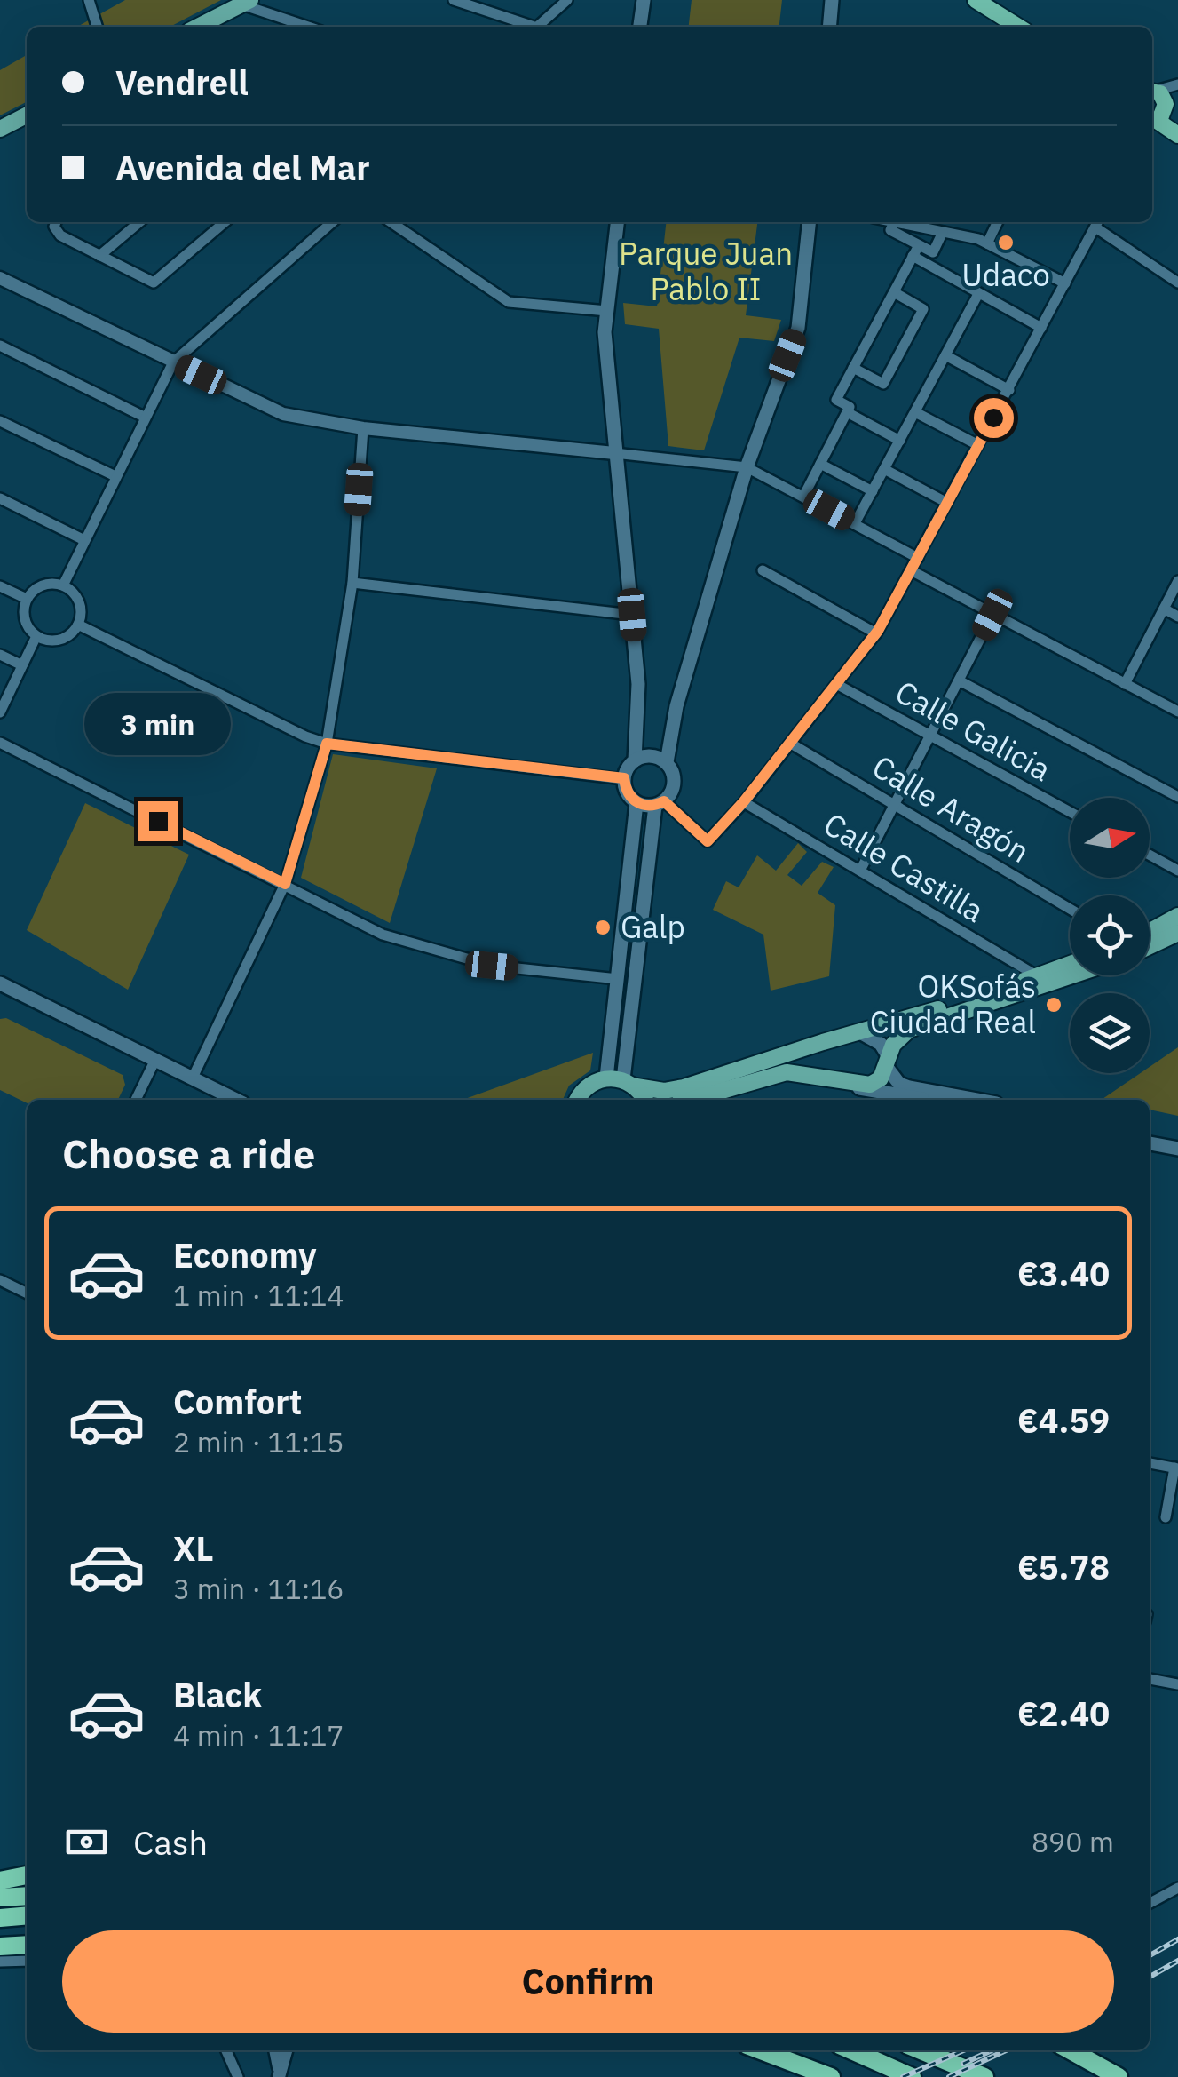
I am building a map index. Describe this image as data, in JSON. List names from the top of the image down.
{
  "streets": {
    "street": ["Calle Galicia", "Calle Aragón", "Calle Castilla"]
  },
  "parks": ["Parque Juan Pablo II"],
  "places": ["Udaco", "Galp", "OKSofás Ciudad Real"],
  "north": "right",
  "page": {
    "banner": ["Vendrell", "Avenida del Mar"],
    "bubble": "3 min",
    "heading": "Choose a ride",
    "list": [
      {
        "name": "Economy",
        "note": "1 min · 11:14",
        "value": "€3.40"
      },
      {
        "name": "Comfort",
        "note": "2 min · 11:15",
        "value": "€4.59"
      },
      {
        "name": "XL",
        "note": "3 min · 11:16",
        "value": "€5.78"
      },
      {
        "name": "Black",
        "note": "4 min · 11:17",
        "value": "€2.40"
      }
    ],
    "pay": ["Cash", "890 m"],
    "buttons": "Confirm"
  }
}
